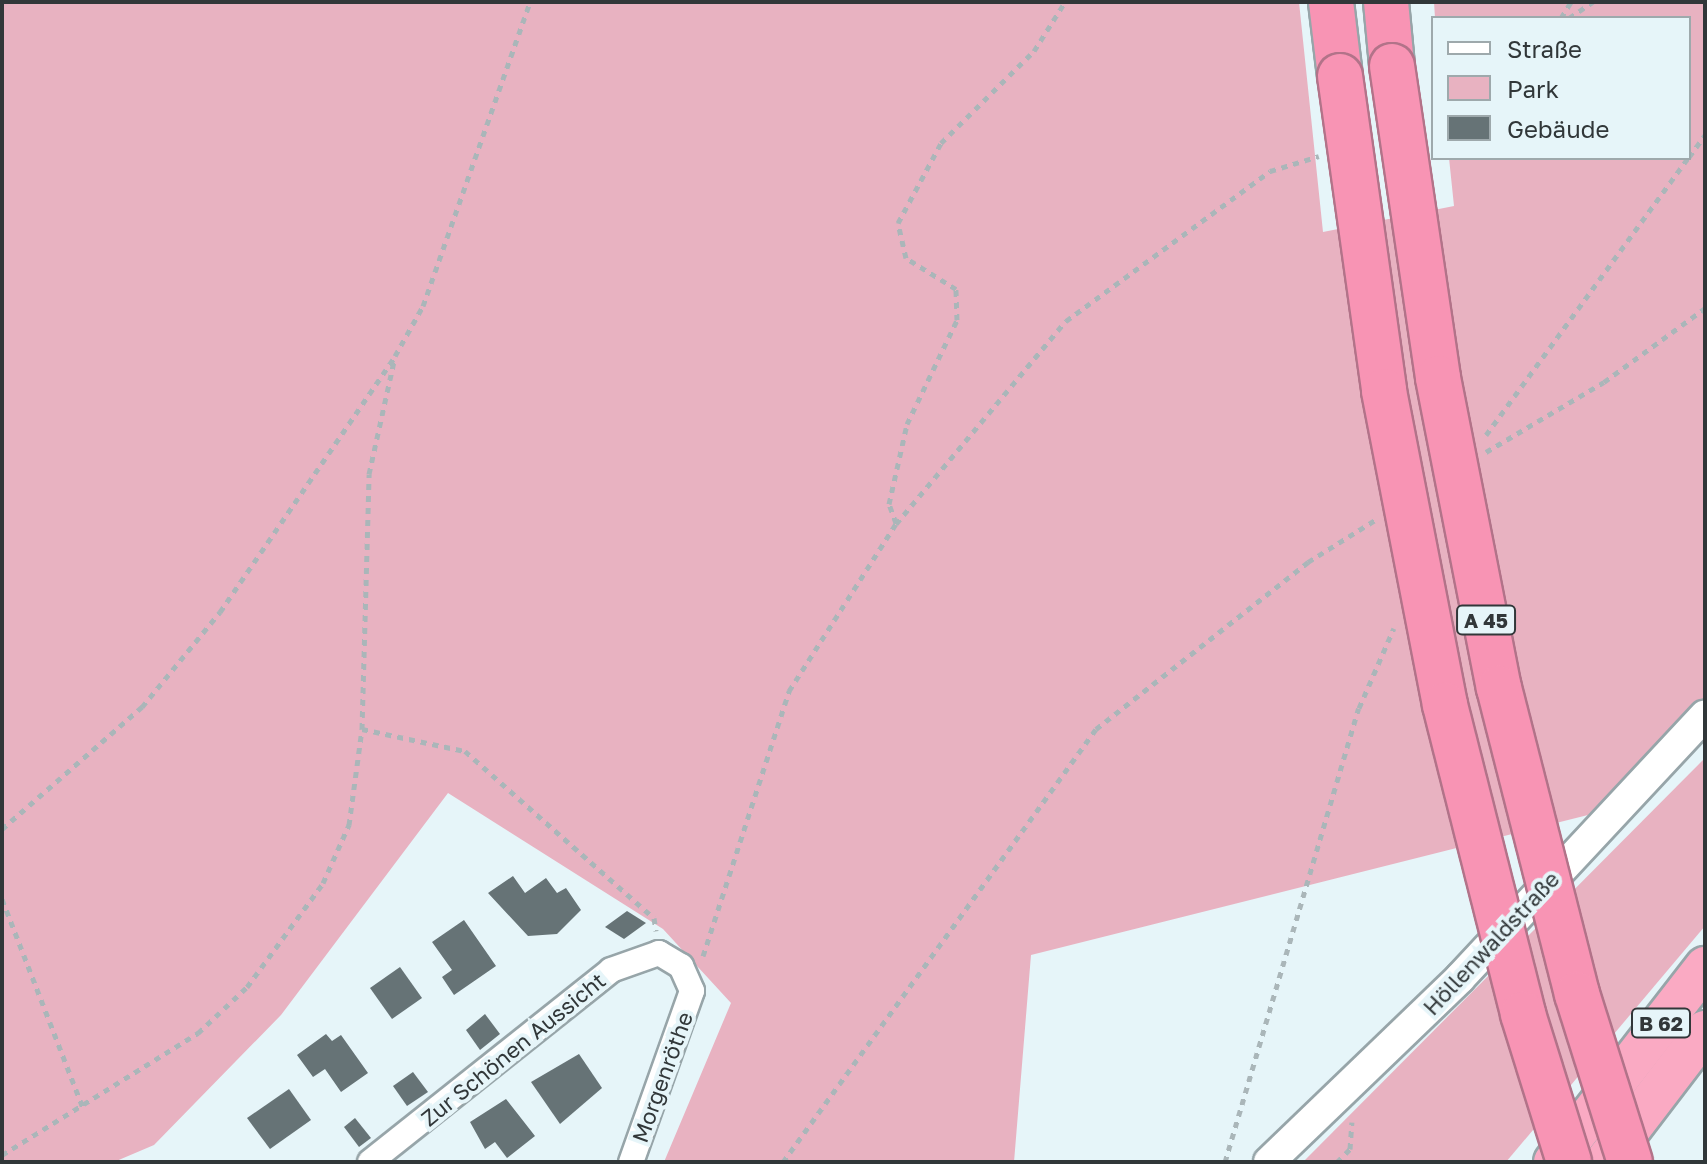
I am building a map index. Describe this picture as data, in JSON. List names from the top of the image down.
{
  "streets": {
    "highway": ["A 45", "B 62"],
    "street": ["Höllenwaldstraße", "Zur Schönen Aussicht", "Morgenröthe"]
  },
  "crossings": [
    ["A 45", "B 62"]
  ],
  "legend": ["Straße", "Park", "Gebäude"]
}
